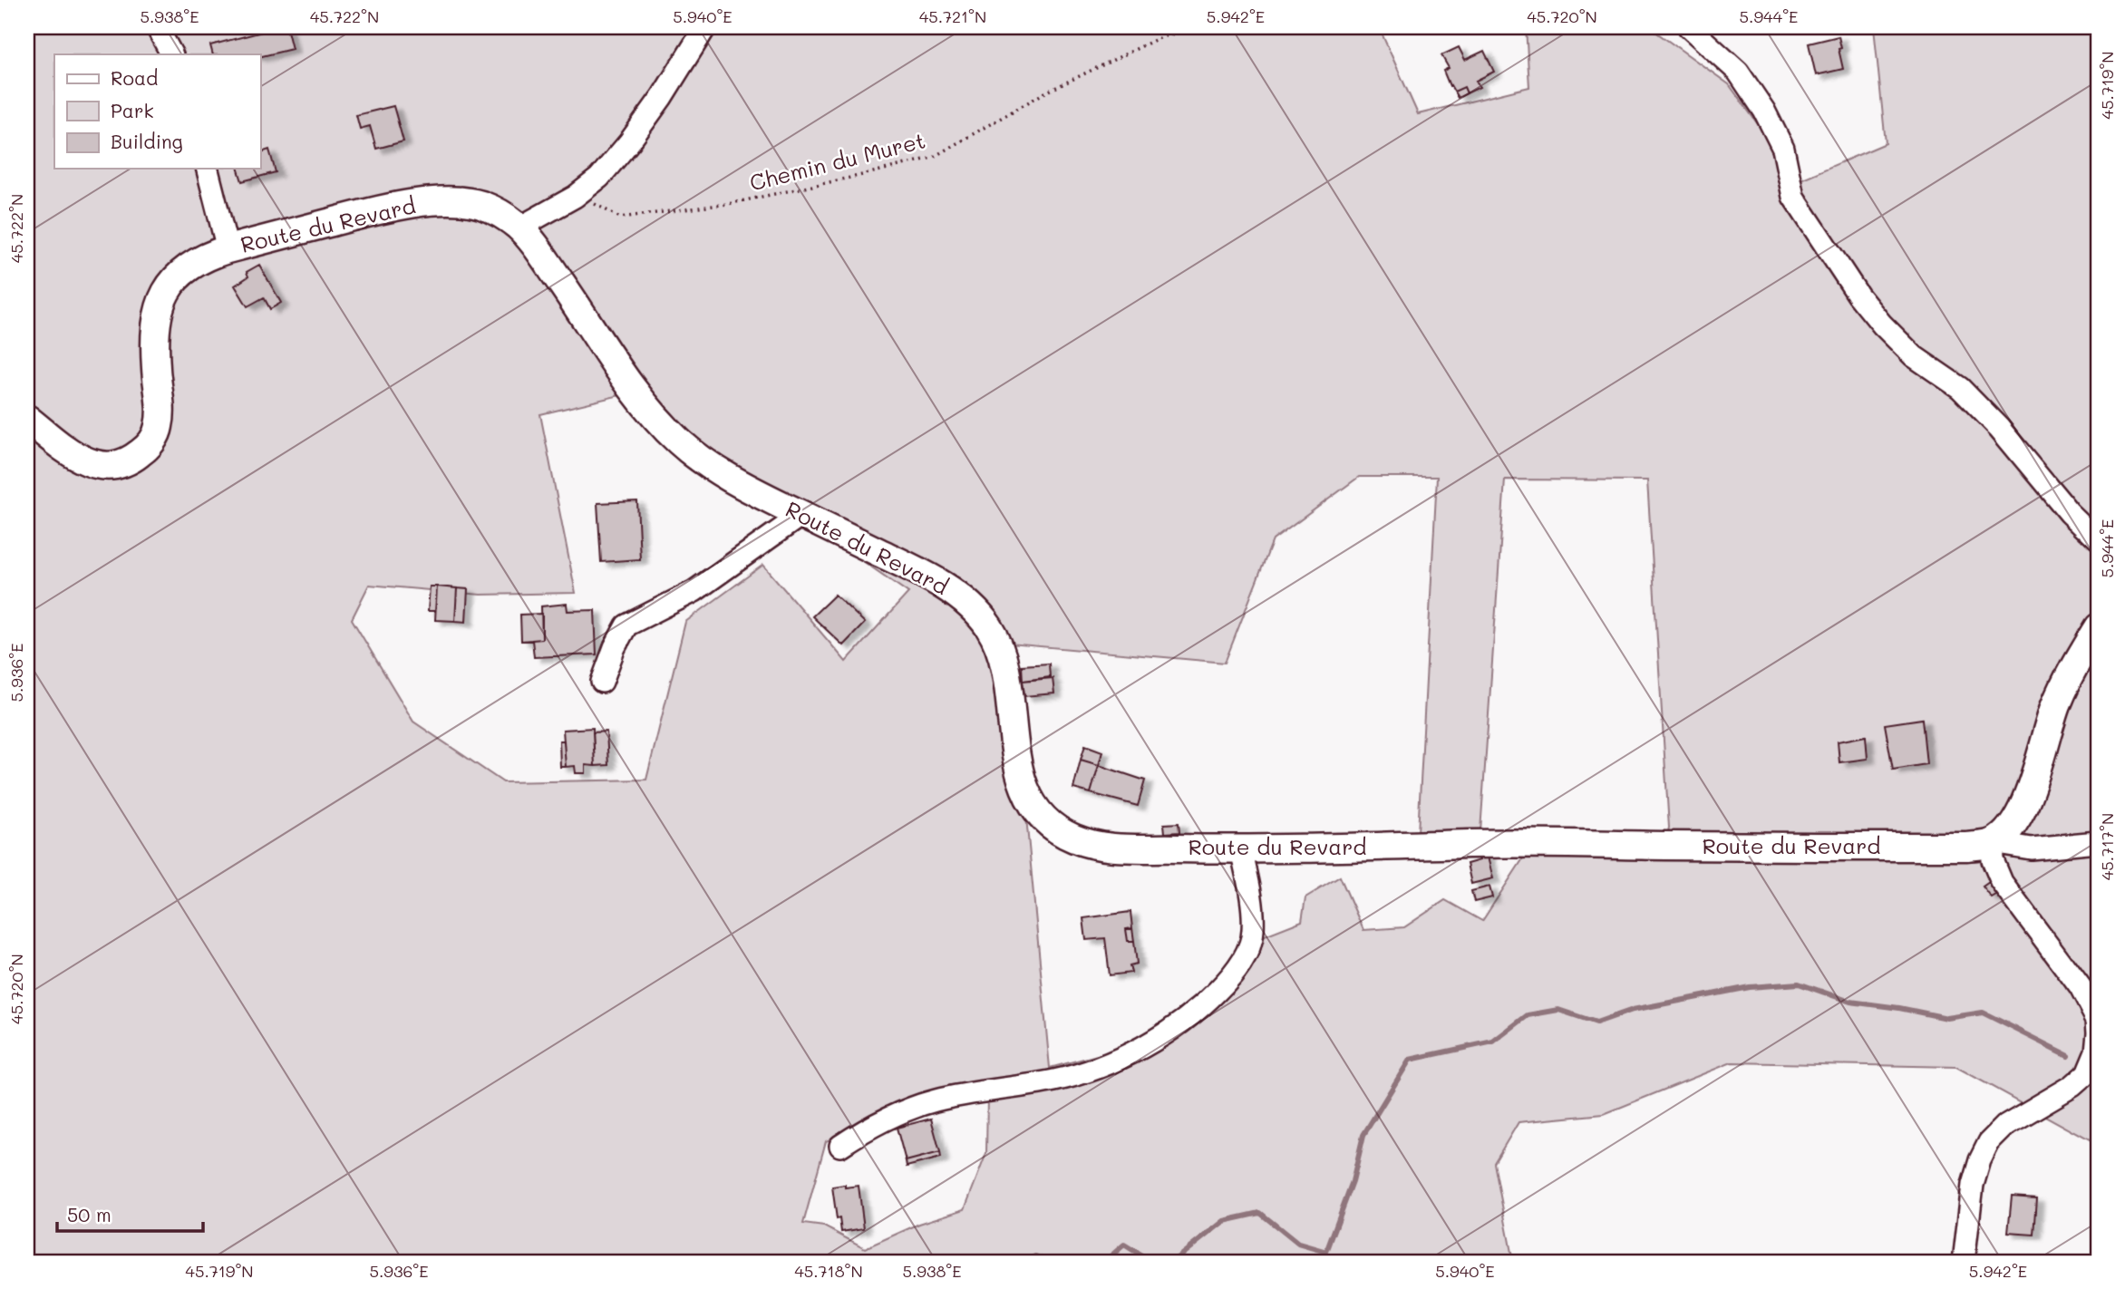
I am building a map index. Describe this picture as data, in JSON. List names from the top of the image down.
{
  "streets": {
    "main road": ["Route du Revard"],
    "path": ["Chemin du Muret"]
  },
  "legend": ["Road", "Park", "Building"],
  "scale_bar": "50 m",
  "coordinates": [
    "5.938°E",
    "45.722°N",
    "5.940°E",
    "45.721°N",
    "5.942°E",
    "45.720°N",
    "5.944°E",
    "45.719°N",
    "5.936°E",
    "45.717°N",
    "45.718°N"
  ]
}
